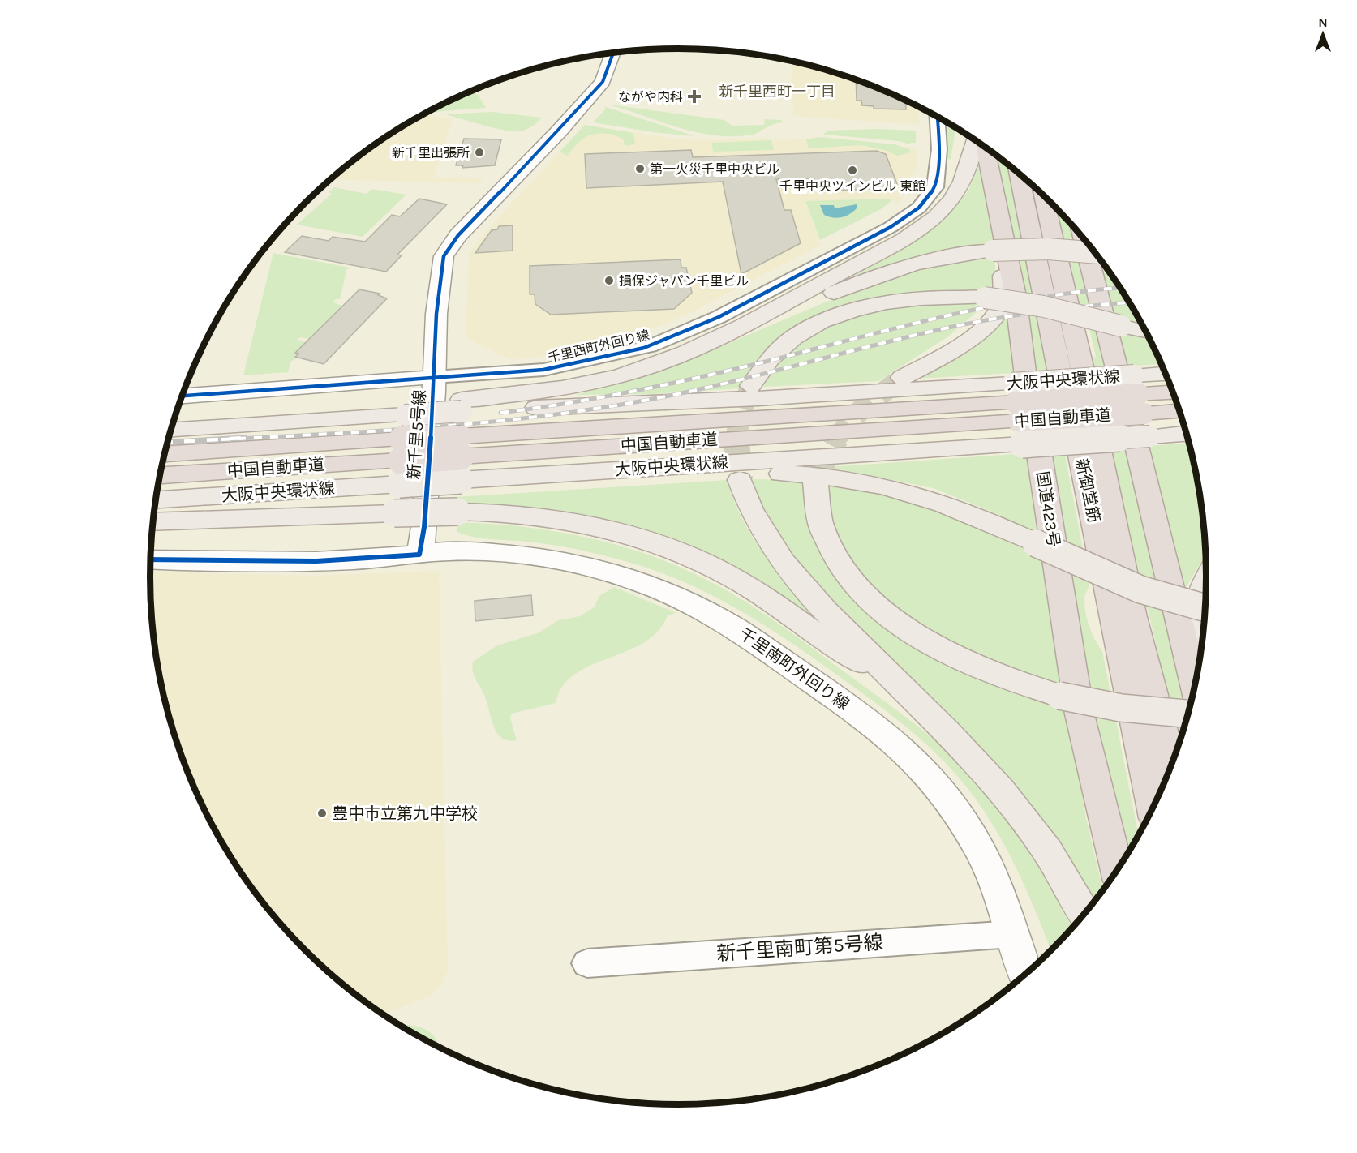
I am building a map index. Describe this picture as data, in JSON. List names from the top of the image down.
{
  "streets": {
    "highway": ["中国自動車道", "新御堂筋", "国道423号"],
    "main road": ["大阪中央環状線"],
    "street": [
      "千里西町外回り線",
      "新千里5号線",
      "千里南町外回り線",
      "新千里南町第5号線"
    ]
  },
  "crossings": [
    ["千里西町外回り線", "新千里5号線"],
    ["大阪中央環状線", "中国自動車道"],
    ["新千里5号線", "千里南町外回り線"],
    ["千里南町外回り線", "新千里南町第5号線"]
  ],
  "districts": ["新千里西町一丁目"],
  "places": {
    "health": ["ながや内科"],
    "other": [
      "新千里出張所",
      "第一火災千里中央ビル",
      "千里中央ツインビル 東館",
      "損保ジャパン千里ビル",
      "豊中市立第九中学校"
    ]
  },
  "north": "top"
}
